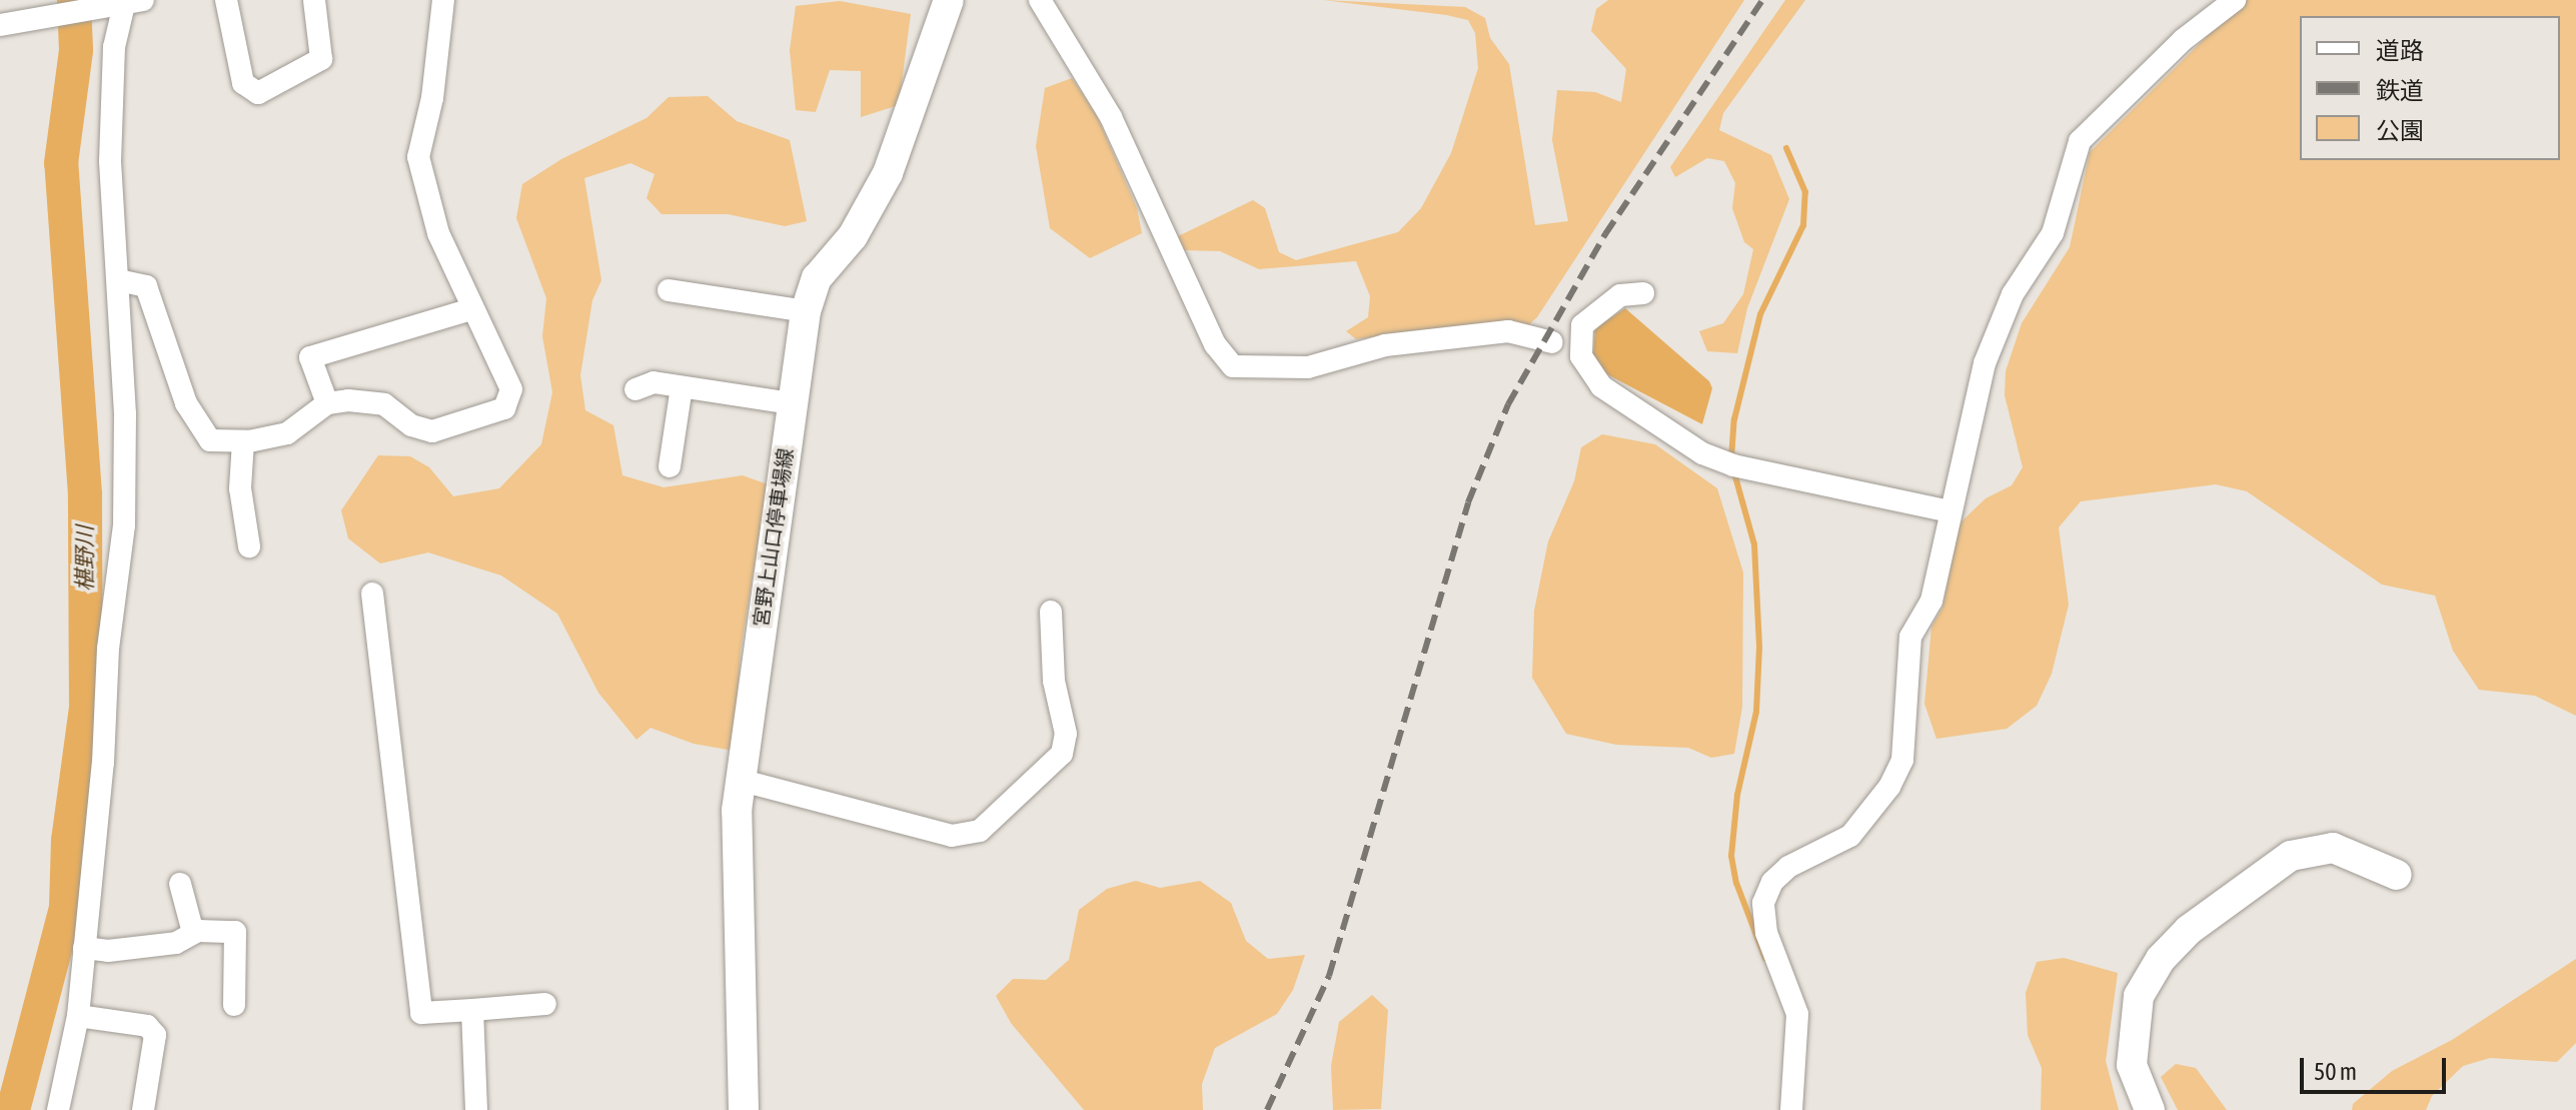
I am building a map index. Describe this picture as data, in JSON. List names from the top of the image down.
{
  "streets": {
    "main road": ["宮野上山口停車場線"]
  },
  "water": ["椹野川"],
  "legend": ["道路", "鉄道", "公園"],
  "scale_bar": "50 m"
}
